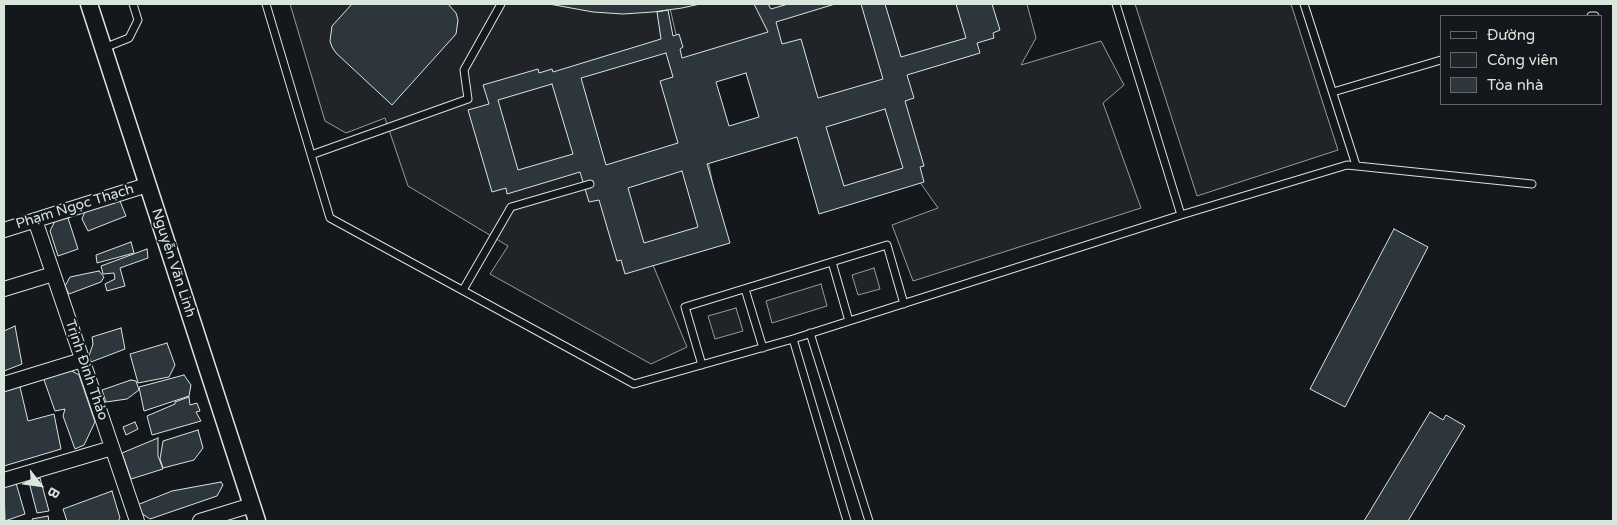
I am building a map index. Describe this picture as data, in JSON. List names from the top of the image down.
{
  "streets": {
    "street": ["Phạm Ngọc Thạch", "Nguyễn Văn Linh", "Trịnh Đình Thảo"]
  },
  "crossings": [
    ["Phạm Ngọc Thạch", "Nguyễn Văn Linh"],
    ["Phạm Ngọc Thạch", "Trịnh Đình Thảo"]
  ],
  "legend": ["Đường", "Công viên", "Tòa nhà"],
  "north": "bottom right"
}
